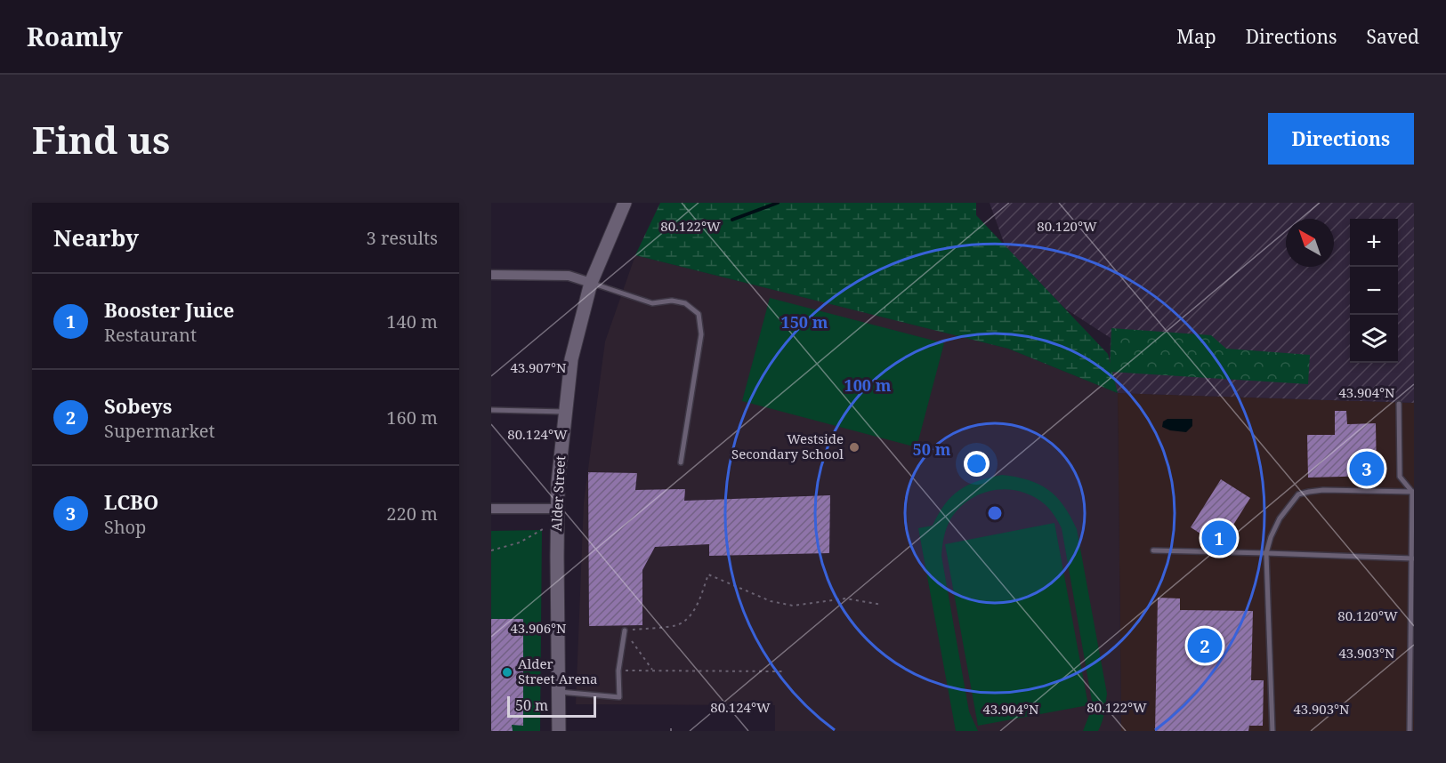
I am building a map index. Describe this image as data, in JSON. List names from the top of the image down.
{
  "streets": {
    "street": ["Alder Street"]
  },
  "places": ["Westside Secondary School", "Alder Street Arena"],
  "scale_bar": "50 m",
  "north": "top left",
  "page": {
    "header": "Roamly",
    "nav": ["Map", "Directions", "Saved"],
    "buttons": "Directions",
    "title": "Find us",
    "heading": ["Nearby", "3 results"],
    "map_buttons": ["+", "−"],
    "list": [
      {
        "mark": "1",
        "name": "Booster Juice",
        "note": "Restaurant",
        "value": "140 m"
      },
      {
        "mark": "2",
        "name": "Sobeys",
        "note": "Supermarket",
        "value": "160 m"
      },
      {
        "mark": "3",
        "name": "LCBO",
        "note": "Shop",
        "value": "220 m"
      }
    ],
    "pins": ["3", "1", "2"],
    "scale": "50 m"
  },
  "coordinates": [
    "80.122°W",
    "80.120°W",
    "43.907°N",
    "43.904°N",
    "80.124°W",
    "43.906°N",
    "43.903°N"
  ],
  "rings": ["150 m", "100 m", "50 m"]
}
